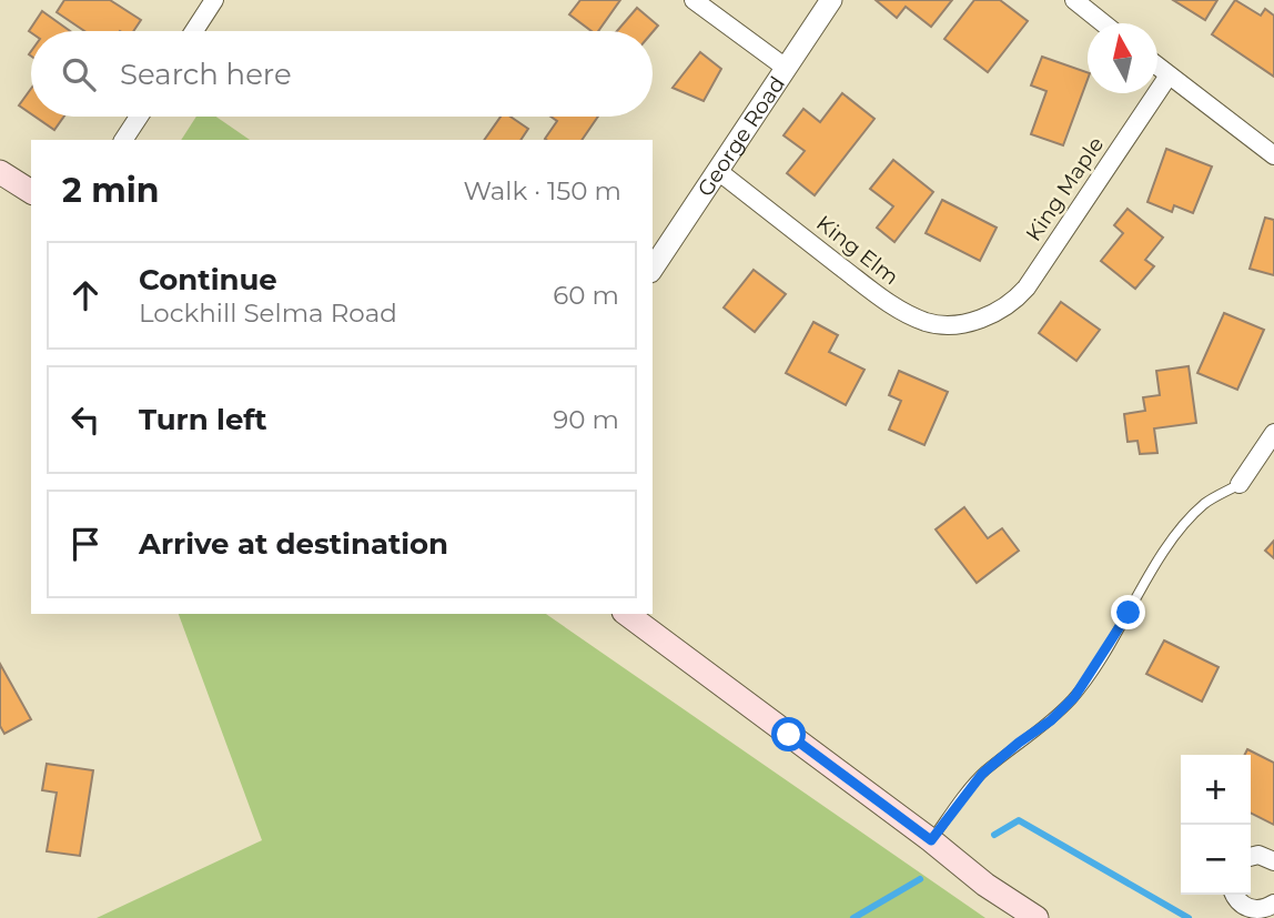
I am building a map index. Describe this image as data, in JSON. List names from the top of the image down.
{
  "streets": {
    "street": ["George Road", "King Maple", "King Elm"]
  },
  "crossings": [
    ["George Road", "King Elm"],
    ["King Maple", "King Elm"]
  ],
  "north": "top",
  "page": {
    "search": "Search here",
    "heading": ["2 min", "Walk · 150 m"],
    "list": [
      ["Continue", "Lockhill Selma Road", "60 m"],
      ["Turn left", "90 m"],
      "Arrive at destination"
    ],
    "map_buttons": ["+", "−"]
  }
}
